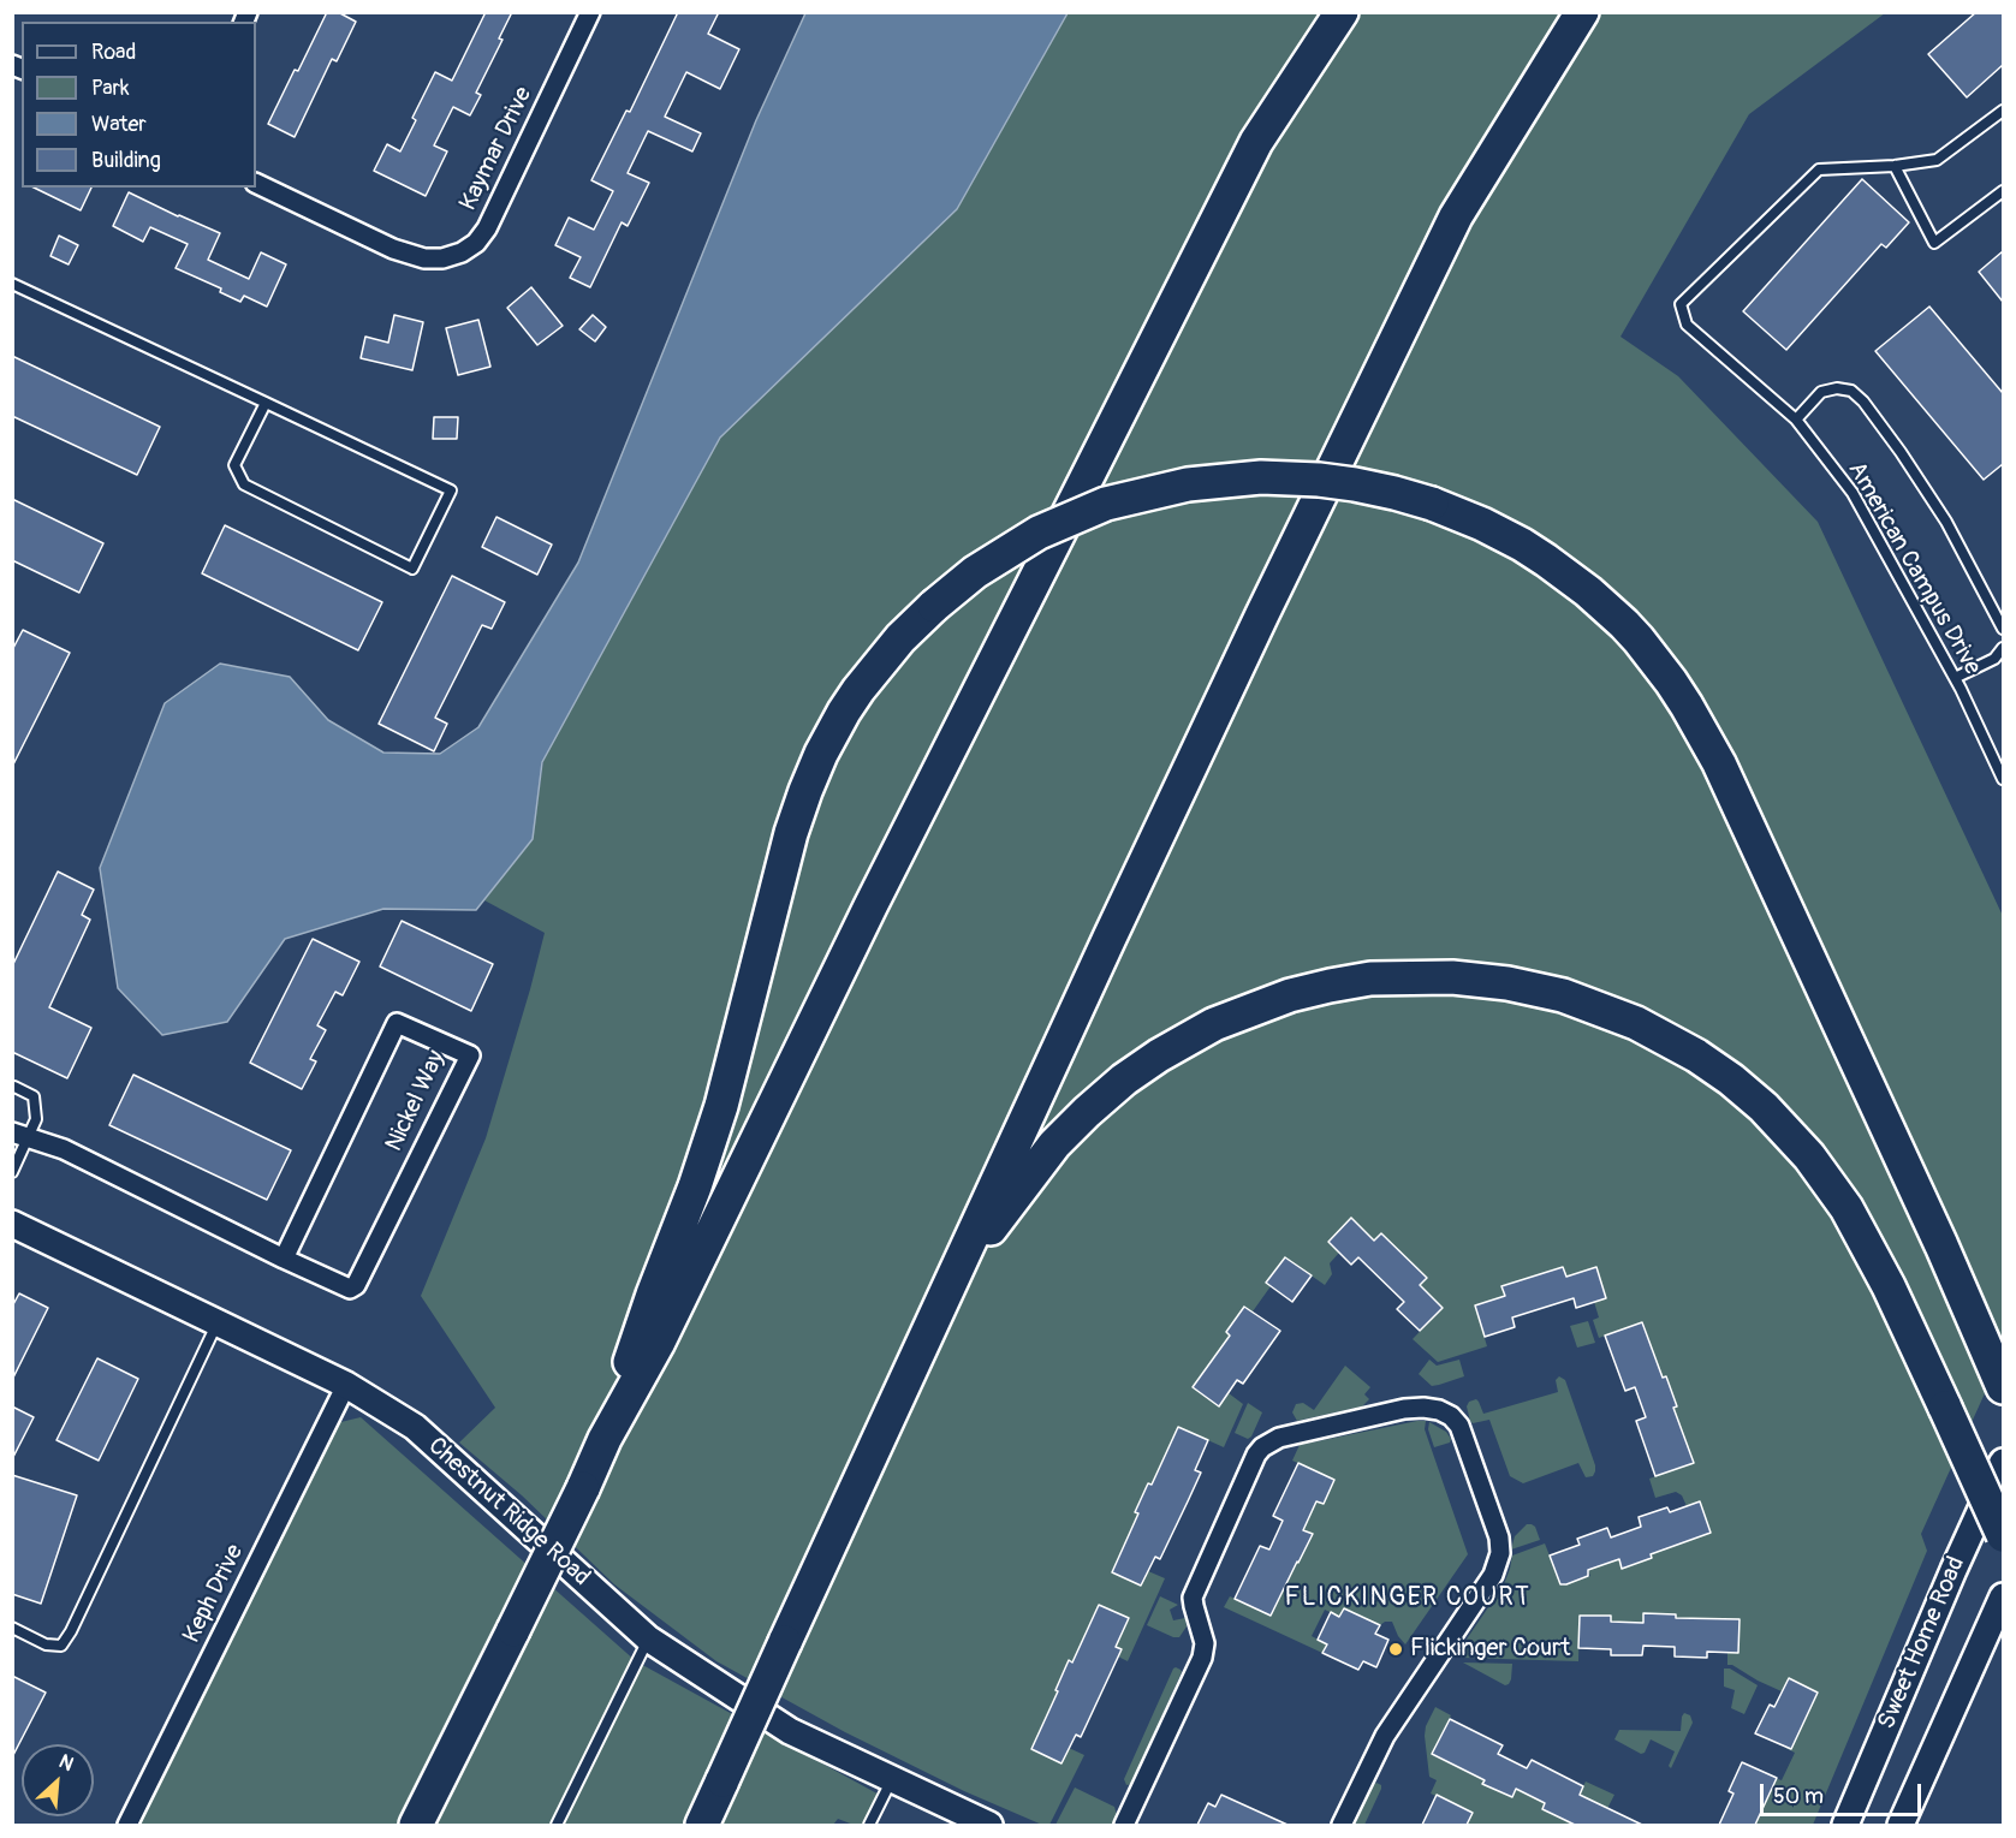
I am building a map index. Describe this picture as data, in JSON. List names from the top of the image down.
{
  "streets": {
    "street": [
      "Kaymar Drive",
      "Nickel Way",
      "Chestnut Ridge Road",
      "Keph Drive",
      "Sweet Home Road"
    ],
    "lane": ["American Campus Drive"]
  },
  "crossings": [
    ["Chestnut Ridge Road", "Keph Drive"]
  ],
  "districts": ["FLICKINGER COURT"],
  "places": ["Flickinger Court"],
  "legend": [
    "Road",
    "Park",
    "Water",
    "Building"
  ],
  "scale_bar": "50 m",
  "north": "top right"
}
